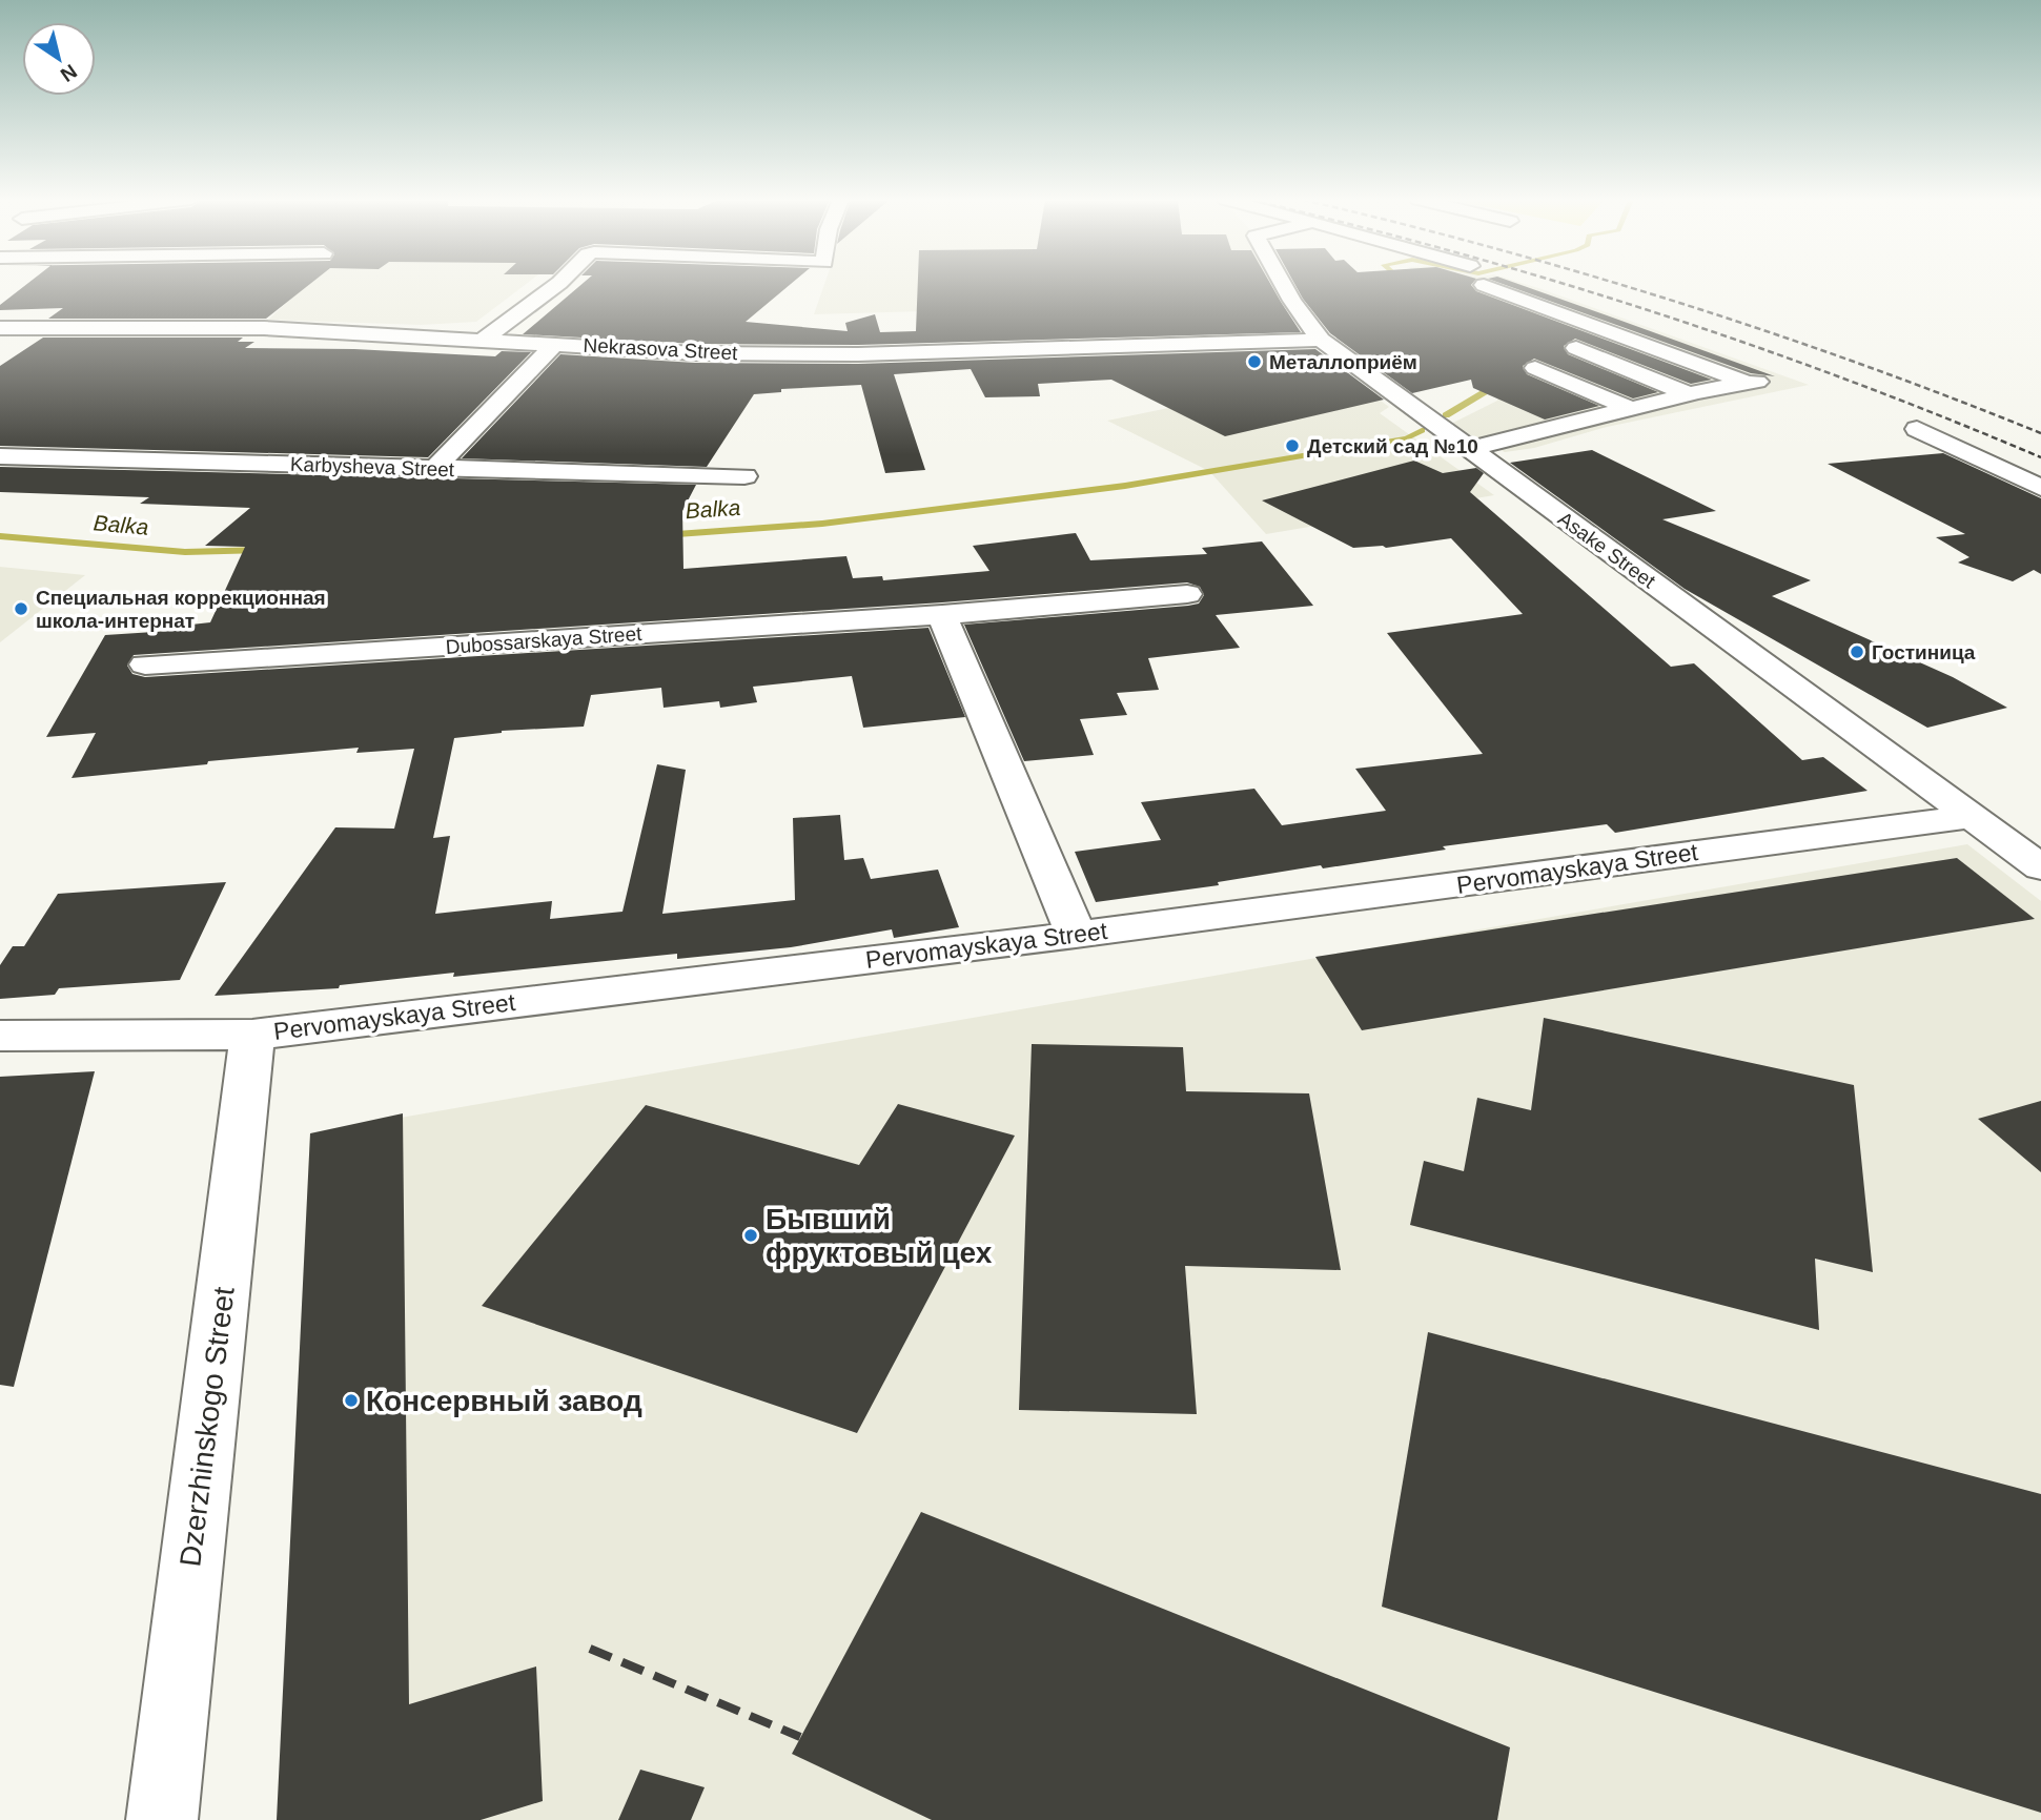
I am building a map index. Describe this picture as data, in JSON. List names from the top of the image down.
{
  "streets": {
    "street": [
      "Nekrasova Street",
      "Karbysheva Street",
      "Asake Street",
      "Dubossarskaya Street",
      "Pervomayskaya Street",
      "Dzerzhinskogo Street"
    ]
  },
  "crossings": [
    ["Nekrasova Street", "Asake Street"],
    ["Asake Street", "Pervomayskaya Street"],
    ["Pervomayskaya Street", "Dzerzhinskogo Street"]
  ],
  "water": ["Balka"],
  "places": [
    "Металлоприём",
    "Детский сад №10",
    "Специальная коррекционная школа-интернат",
    "Гостиница",
    "Бывший фруктовый цех",
    "Консервный завод"
  ],
  "north": "bottom right"
}
